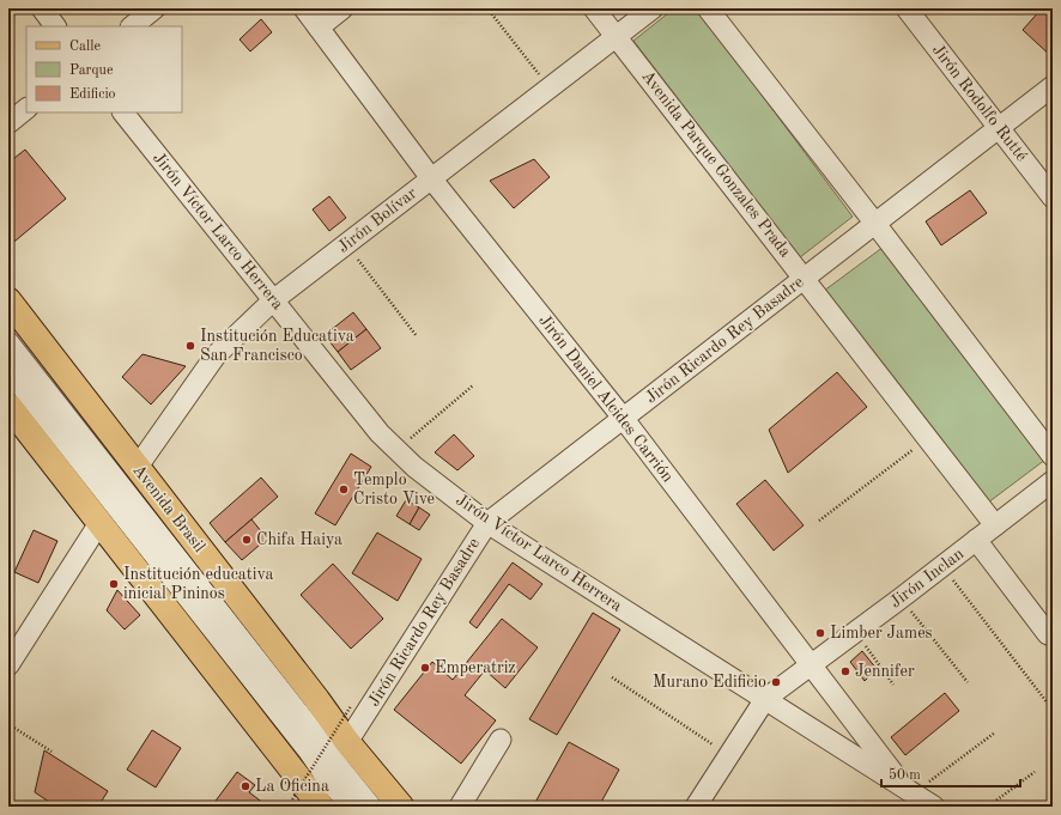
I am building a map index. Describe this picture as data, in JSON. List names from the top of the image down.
{
  "streets": {
    "main road": ["Avenida Brasil"],
    "street": [
      "Jirón Rodolfo Rutté",
      "Avenida Parque Gonzales Prada",
      "Jirón Bolívar",
      "Jirón Víctor Larco Herrera",
      "Jirón Ricardo Rey Basadre",
      "Jirón Daniel Alcides Carrión",
      "Jirón Inclan"
    ]
  },
  "crossings": [
    ["Jirón Rodolfo Rutté", "Jirón Ricardo Rey Basadre"],
    ["Avenida Parque Gonzales Prada", "Jirón Bolívar"],
    ["Avenida Parque Gonzales Prada", "Jirón Ricardo Rey Basadre"],
    ["Avenida Parque Gonzales Prada", "Jirón Inclan"],
    ["Jirón Bolívar", "Jirón Víctor Larco Herrera"],
    ["Jirón Bolívar", "Jirón Daniel Alcides Carrión"],
    ["Jirón Bolívar", "Avenida Brasil"],
    ["Jirón Víctor Larco Herrera", "Jirón Ricardo Rey Basadre"],
    ["Jirón Víctor Larco Herrera", "Jirón Daniel Alcides Carrión"],
    ["Jirón Víctor Larco Herrera", "Jirón Inclan"],
    ["Jirón Ricardo Rey Basadre", "Jirón Daniel Alcides Carrión"],
    ["Jirón Ricardo Rey Basadre", "Avenida Brasil"],
    ["Jirón Daniel Alcides Carrión", "Jirón Inclan"]
  ],
  "places": [
    "Institución Educativa San Francisco",
    "Templo Cristo Vive",
    "Chifa Haiya",
    "Institución educativa inicial Pininos",
    "Limber James",
    "Emperatriz",
    "Jennifer",
    "Murano Edificio",
    "La Oficina"
  ],
  "legend": ["Calle", "Parque", "Edificio"],
  "scale_bar": "50 m"
}
